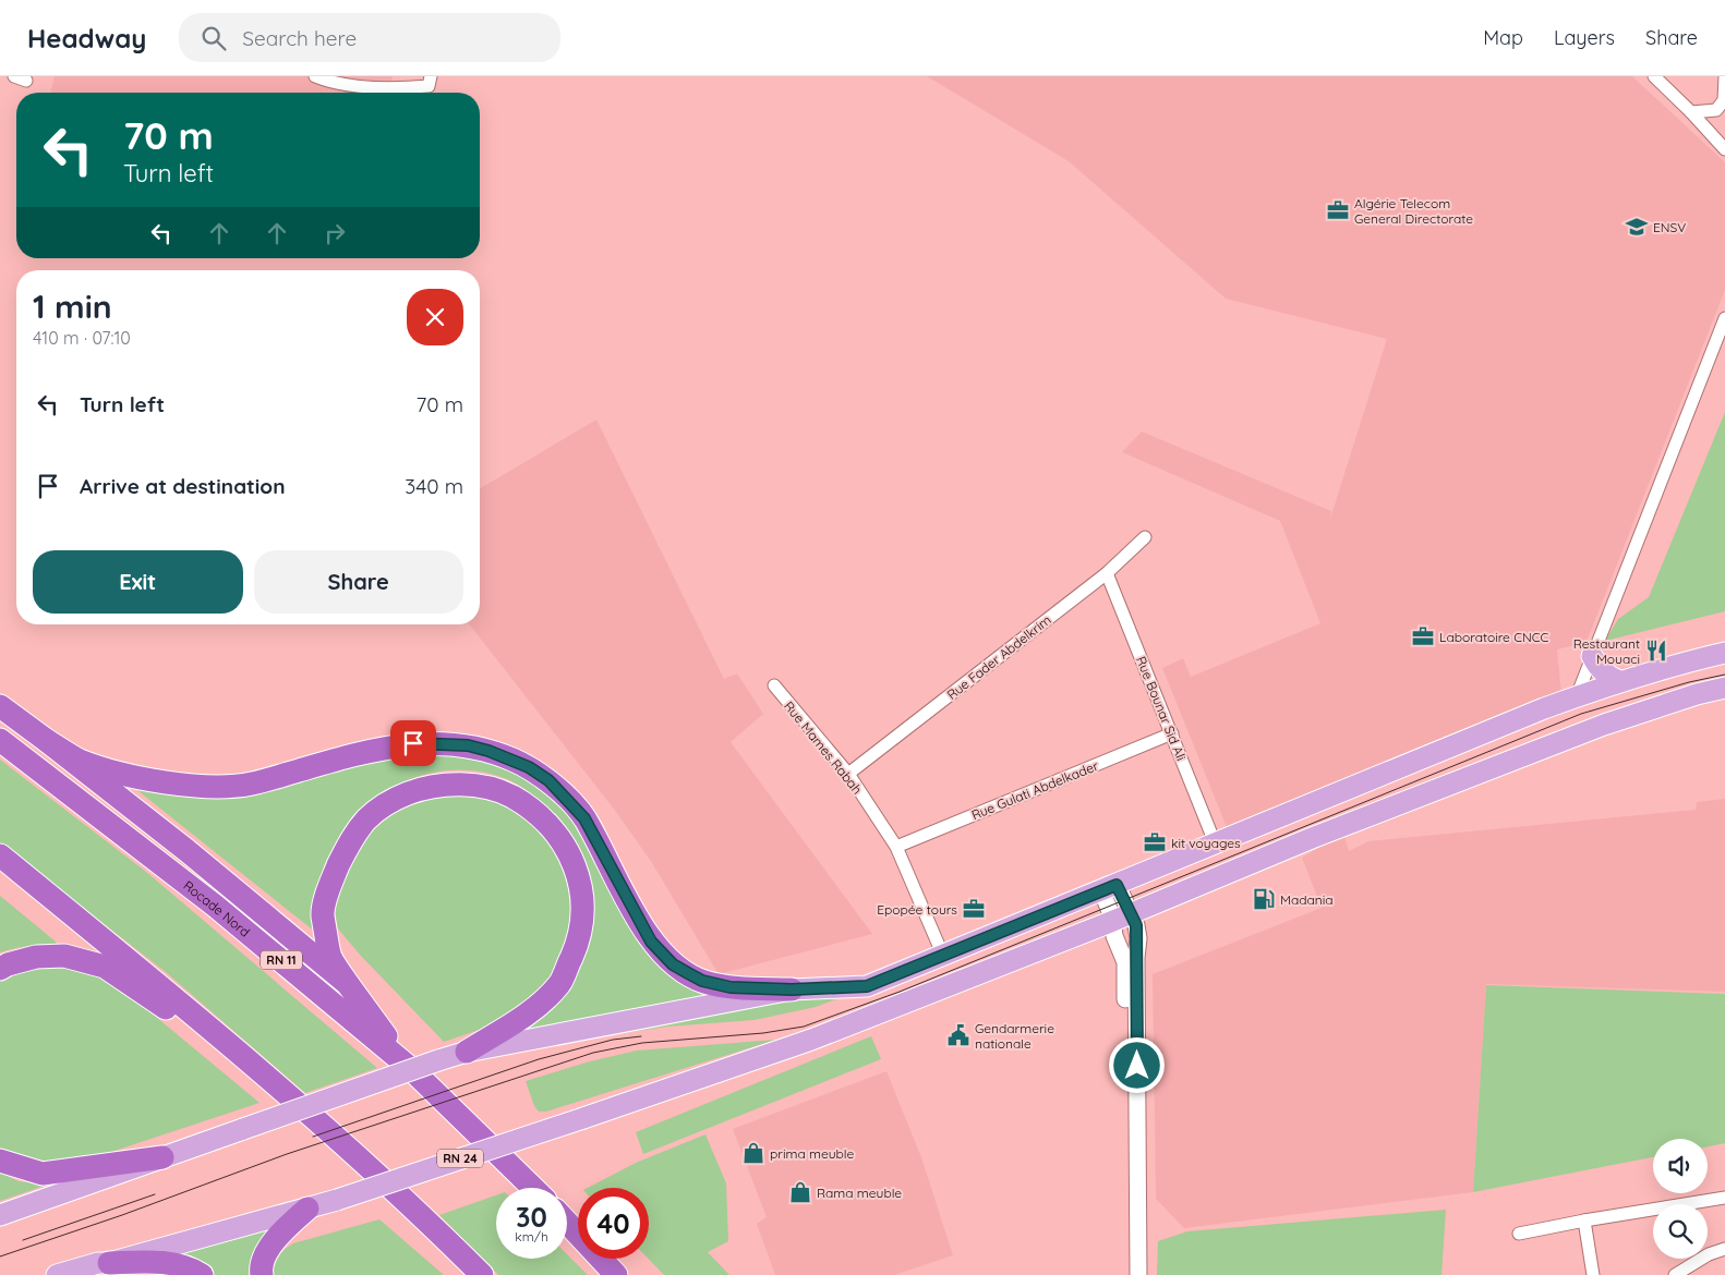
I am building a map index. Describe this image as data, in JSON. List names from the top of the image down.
{
  "streets": {
    "highway": ["Rocade Nord", "RN 11"],
    "main road": ["RN 24"],
    "street": [
      "Rue Fader Abdelkrim",
      "Rue Bounar Sid Ali",
      "Rue Mames Rabah",
      "Rue Gulati Abdelkader"
    ]
  },
  "crossings": [
    ["Rue Fader Abdelkrim", "Rue Bounar Sid Ali"],
    ["Rue Fader Abdelkrim", "Rue Mames Rabah"],
    ["Rue Bounar Sid Ali", "Rue Gulati Abdelkader"],
    ["Rue Mames Rabah", "Rue Gulati Abdelkader"]
  ],
  "places": {
    "office": [
      "Algérie Telecom General Directorate",
      "Laboratoire CNCC",
      "kit voyages",
      "Epopée tours"
    ],
    "school or university": ["ENSV"],
    "restaurant": ["Restaurant Mouaci"],
    "fuel station": ["Madania"],
    "public building": ["Gendarmerie nationale"],
    "shop": ["prima meuble", "Rama meuble"]
  },
  "page": {
    "header": "Headway",
    "search": "Search here",
    "nav": ["Map", "Layers", "Share"],
    "turn": ["70 m", "Turn left"],
    "heading": ["1 min", "410 m · 07:10"],
    "list": [
      {
        "name": "Turn left",
        "value": "70 m"
      },
      {
        "name": "Arrive at destination",
        "value": "340 m"
      }
    ],
    "buttons": ["Exit", "Share"],
    "speed": "30 km/h",
    "limit": "40"
  }
}
